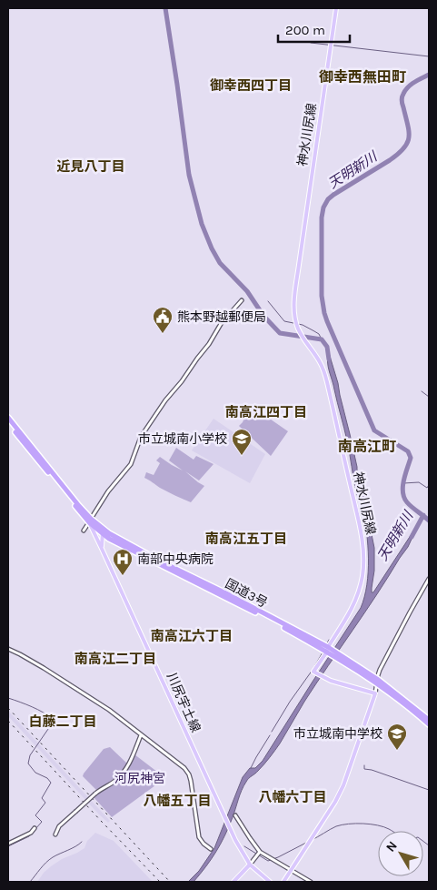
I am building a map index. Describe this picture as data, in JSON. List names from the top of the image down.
{
  "streets": {
    "highway": ["国道3号"],
    "main road": ["神水川尻線", "川尻宇土線"]
  },
  "crossings": [
    ["神水川尻線", "国道3号"],
    ["国道3号", "川尻宇土線"]
  ],
  "districts": [
    "御幸西無田町",
    "御幸西四丁目",
    "近見八丁目",
    "南高江四丁目",
    "南高江町",
    "南高江五丁目",
    "南高江六丁目",
    "南高江二丁目",
    "白藤二丁目",
    "八幡六丁目",
    "八幡五丁目"
  ],
  "water": ["天明新川"],
  "parks": ["河尻神宮"],
  "places": {
    "public building": ["熊本野越郵便局"],
    "school or university": ["市立城南小学校", "市立城南中学校"],
    "hospital": ["南部中央病院"]
  },
  "scale_bar": "200 m",
  "north": "top left"
}
